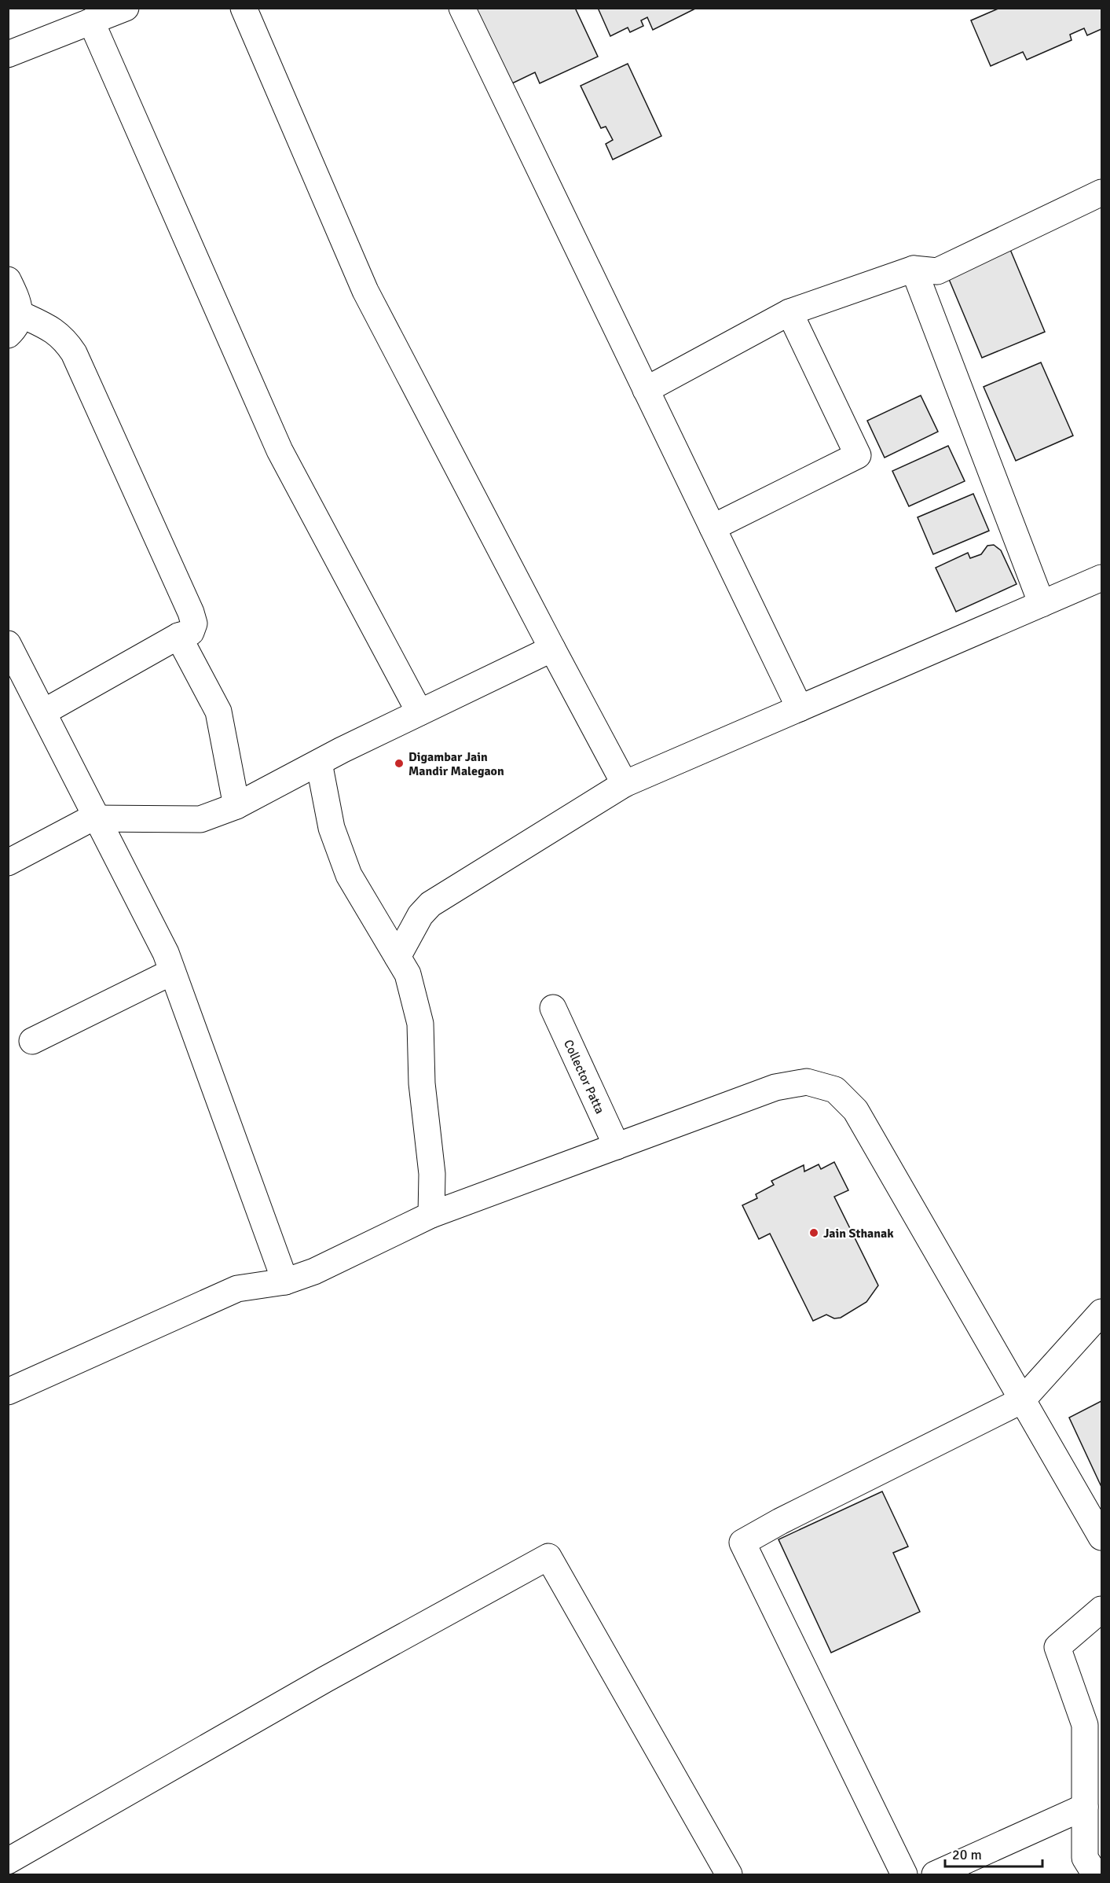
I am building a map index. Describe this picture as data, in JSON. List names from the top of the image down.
{
  "streets": {
    "street": ["Collector Patta"]
  },
  "places": ["Digambar Jain Mandir Malegaon", "Jain Sthanak"],
  "scale_bar": "20 m"
}
